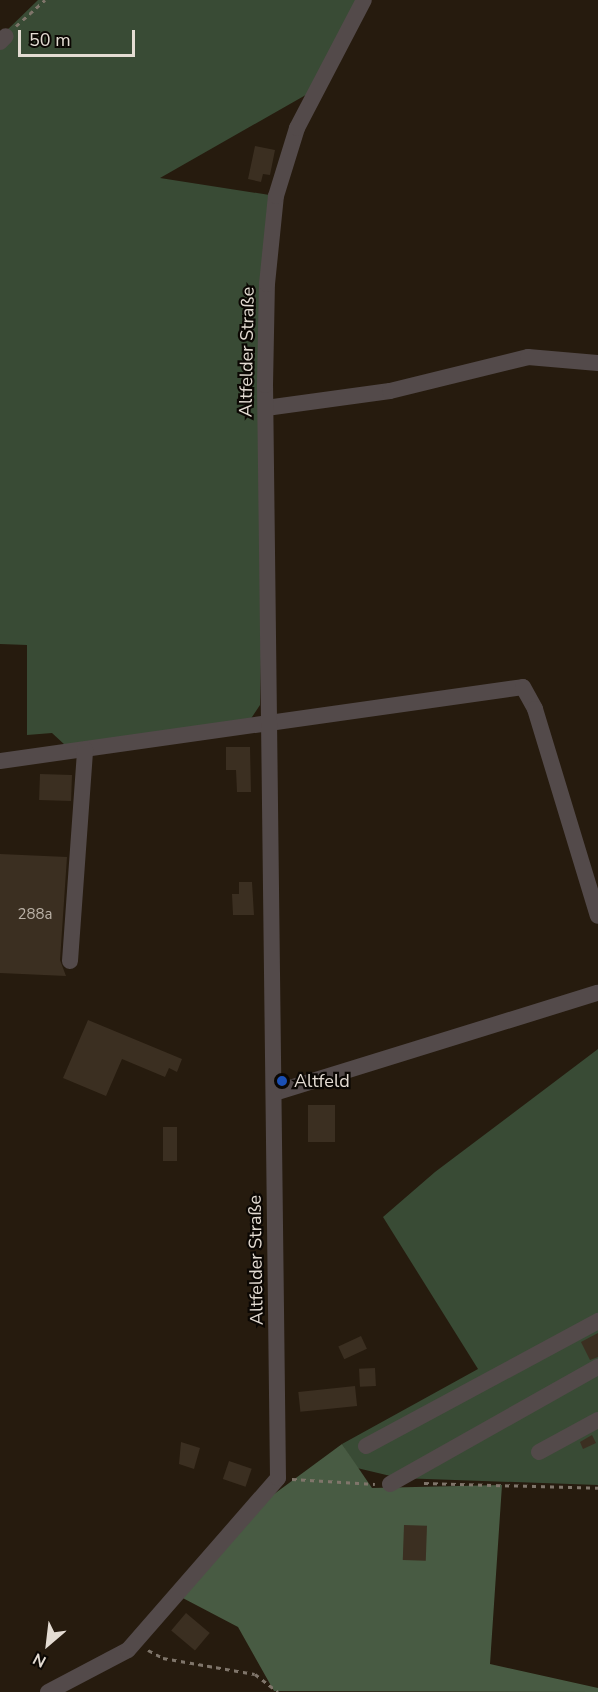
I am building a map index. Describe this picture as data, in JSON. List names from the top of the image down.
{
  "streets": {
    "street": ["Altfelder Straße"]
  },
  "places": ["Altfeld"],
  "house_numbers": ["288a"],
  "scale_bar": "50 m",
  "north": "bottom left"
}
